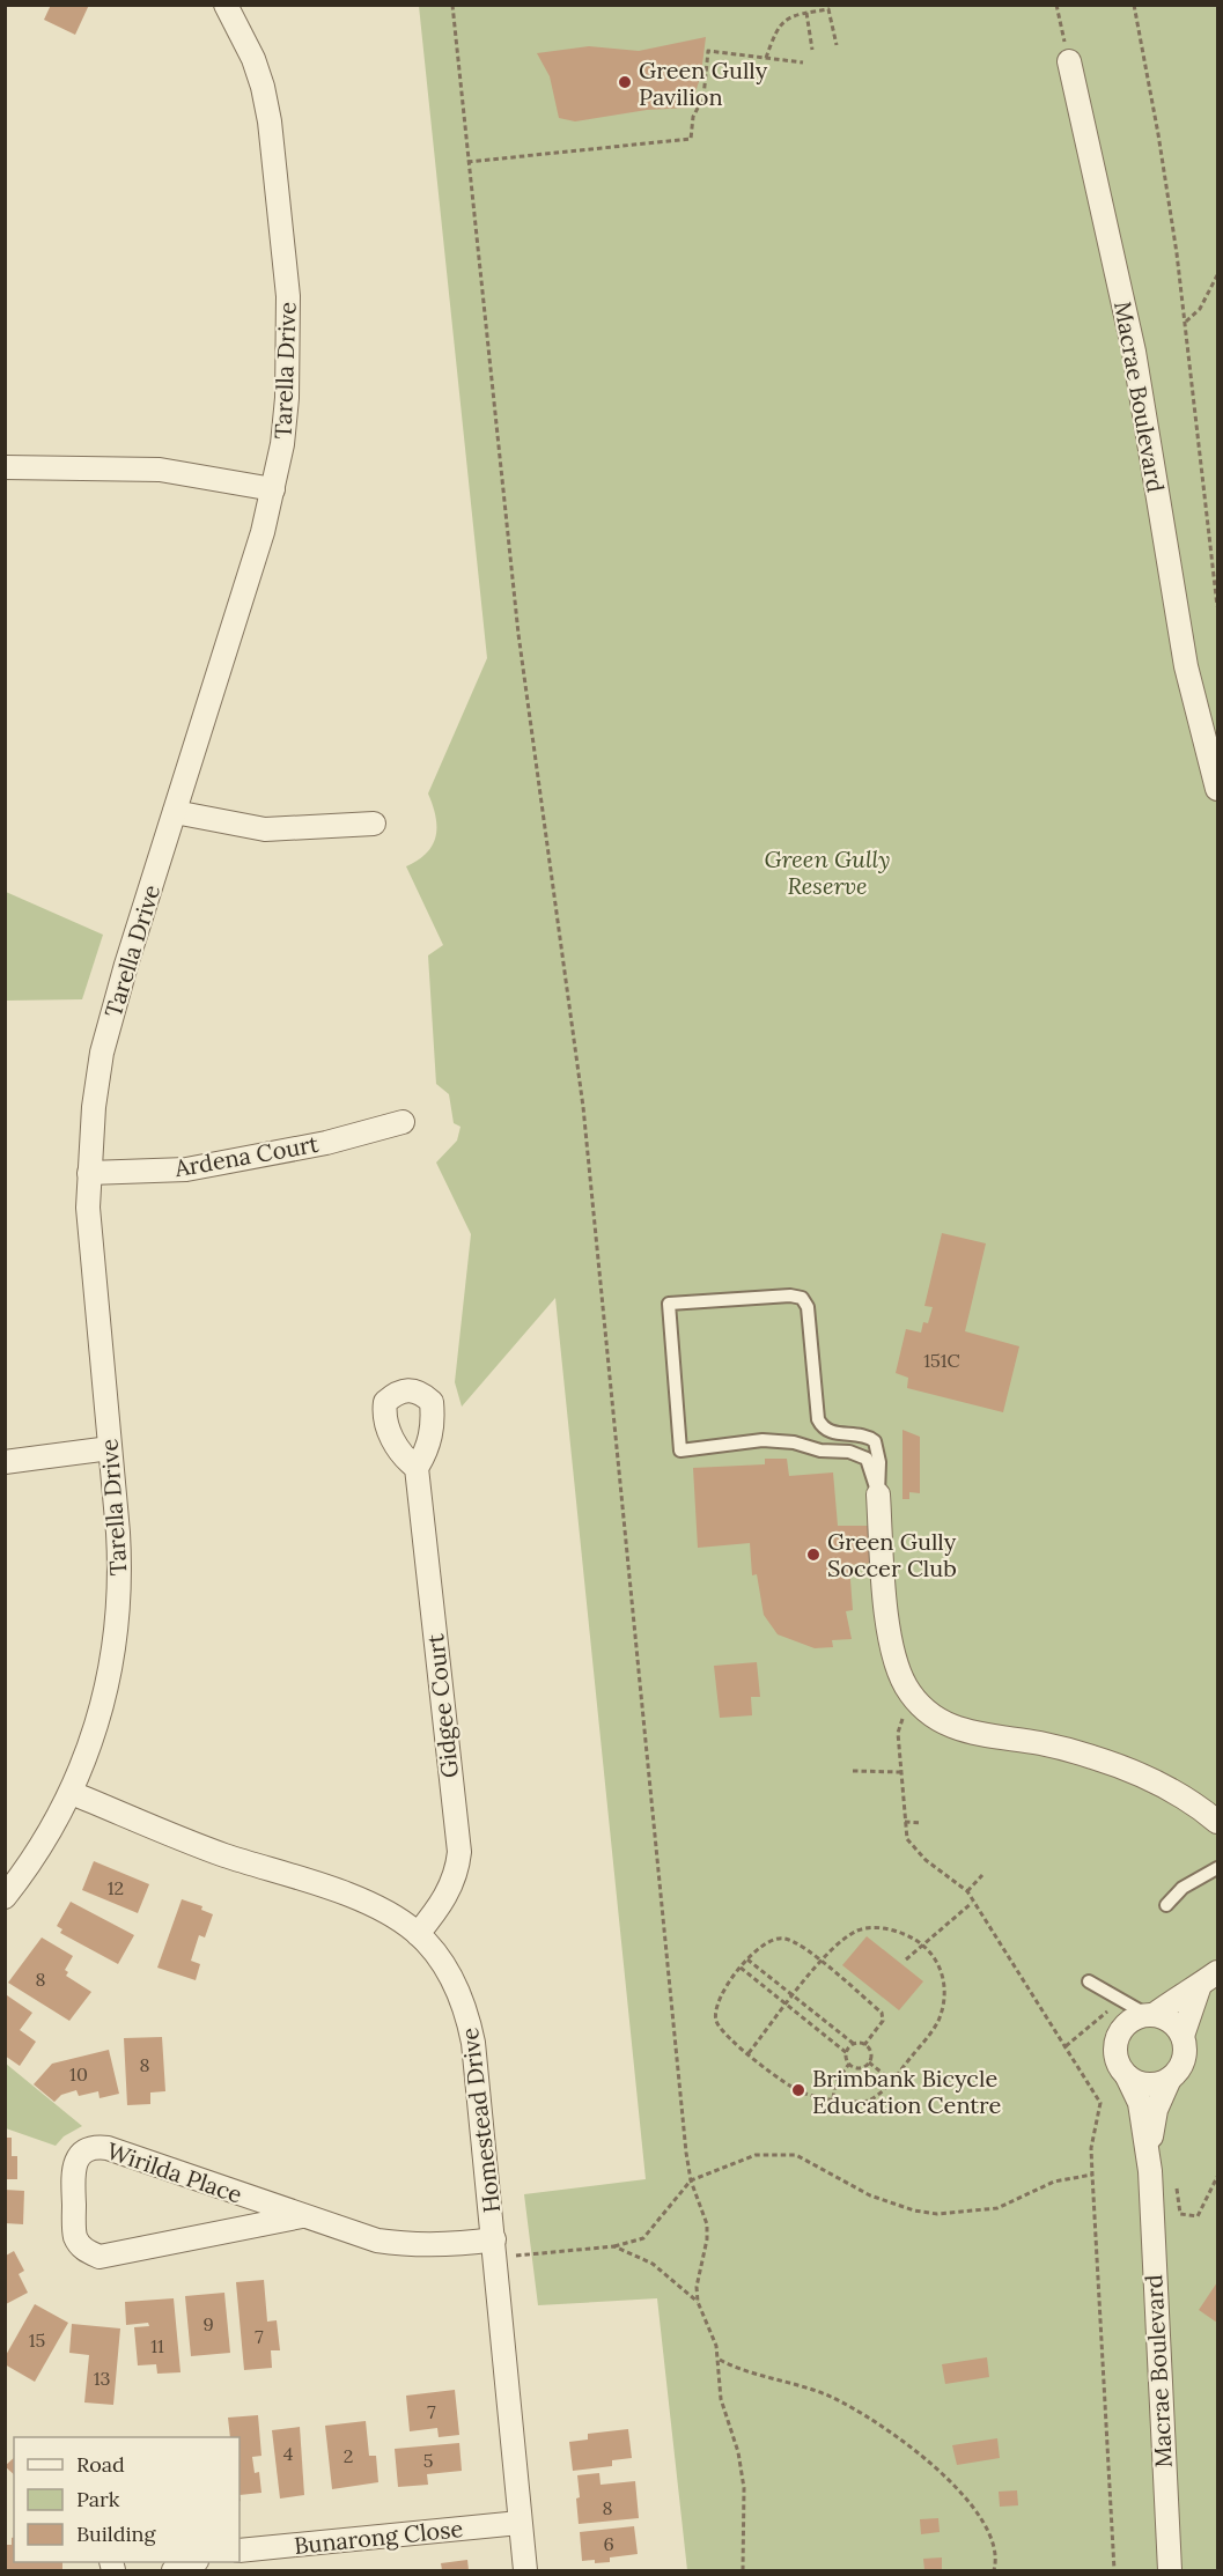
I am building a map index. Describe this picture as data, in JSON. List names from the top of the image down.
{
  "streets": {
    "street": [
      "Tarella Drive",
      "Macrae Boulevard",
      "Ardena Court",
      "Gidgee Court",
      "Homestead Drive",
      "Wirilda Place",
      "Bunarong Close"
    ]
  },
  "crossings": [
    ["Tarella Drive", "Ardena Court"],
    ["Tarella Drive", "Homestead Drive"],
    ["Gidgee Court", "Homestead Drive"],
    ["Homestead Drive", "Wirilda Place"],
    ["Homestead Drive", "Bunarong Close"]
  ],
  "parks": ["Green Gully Reserve"],
  "places": ["Green Gully Pavilion", "Green Gully Soccer Club", "Brimbank Bicycle Education Centre"],
  "house_numbers": [
    "151C",
    "12",
    "8",
    "8",
    "10",
    "9",
    "7",
    "15",
    "11",
    "13",
    "7",
    "4",
    "2",
    "5",
    "8",
    "6"
  ],
  "legend": ["Road", "Park", "Building"]
}
